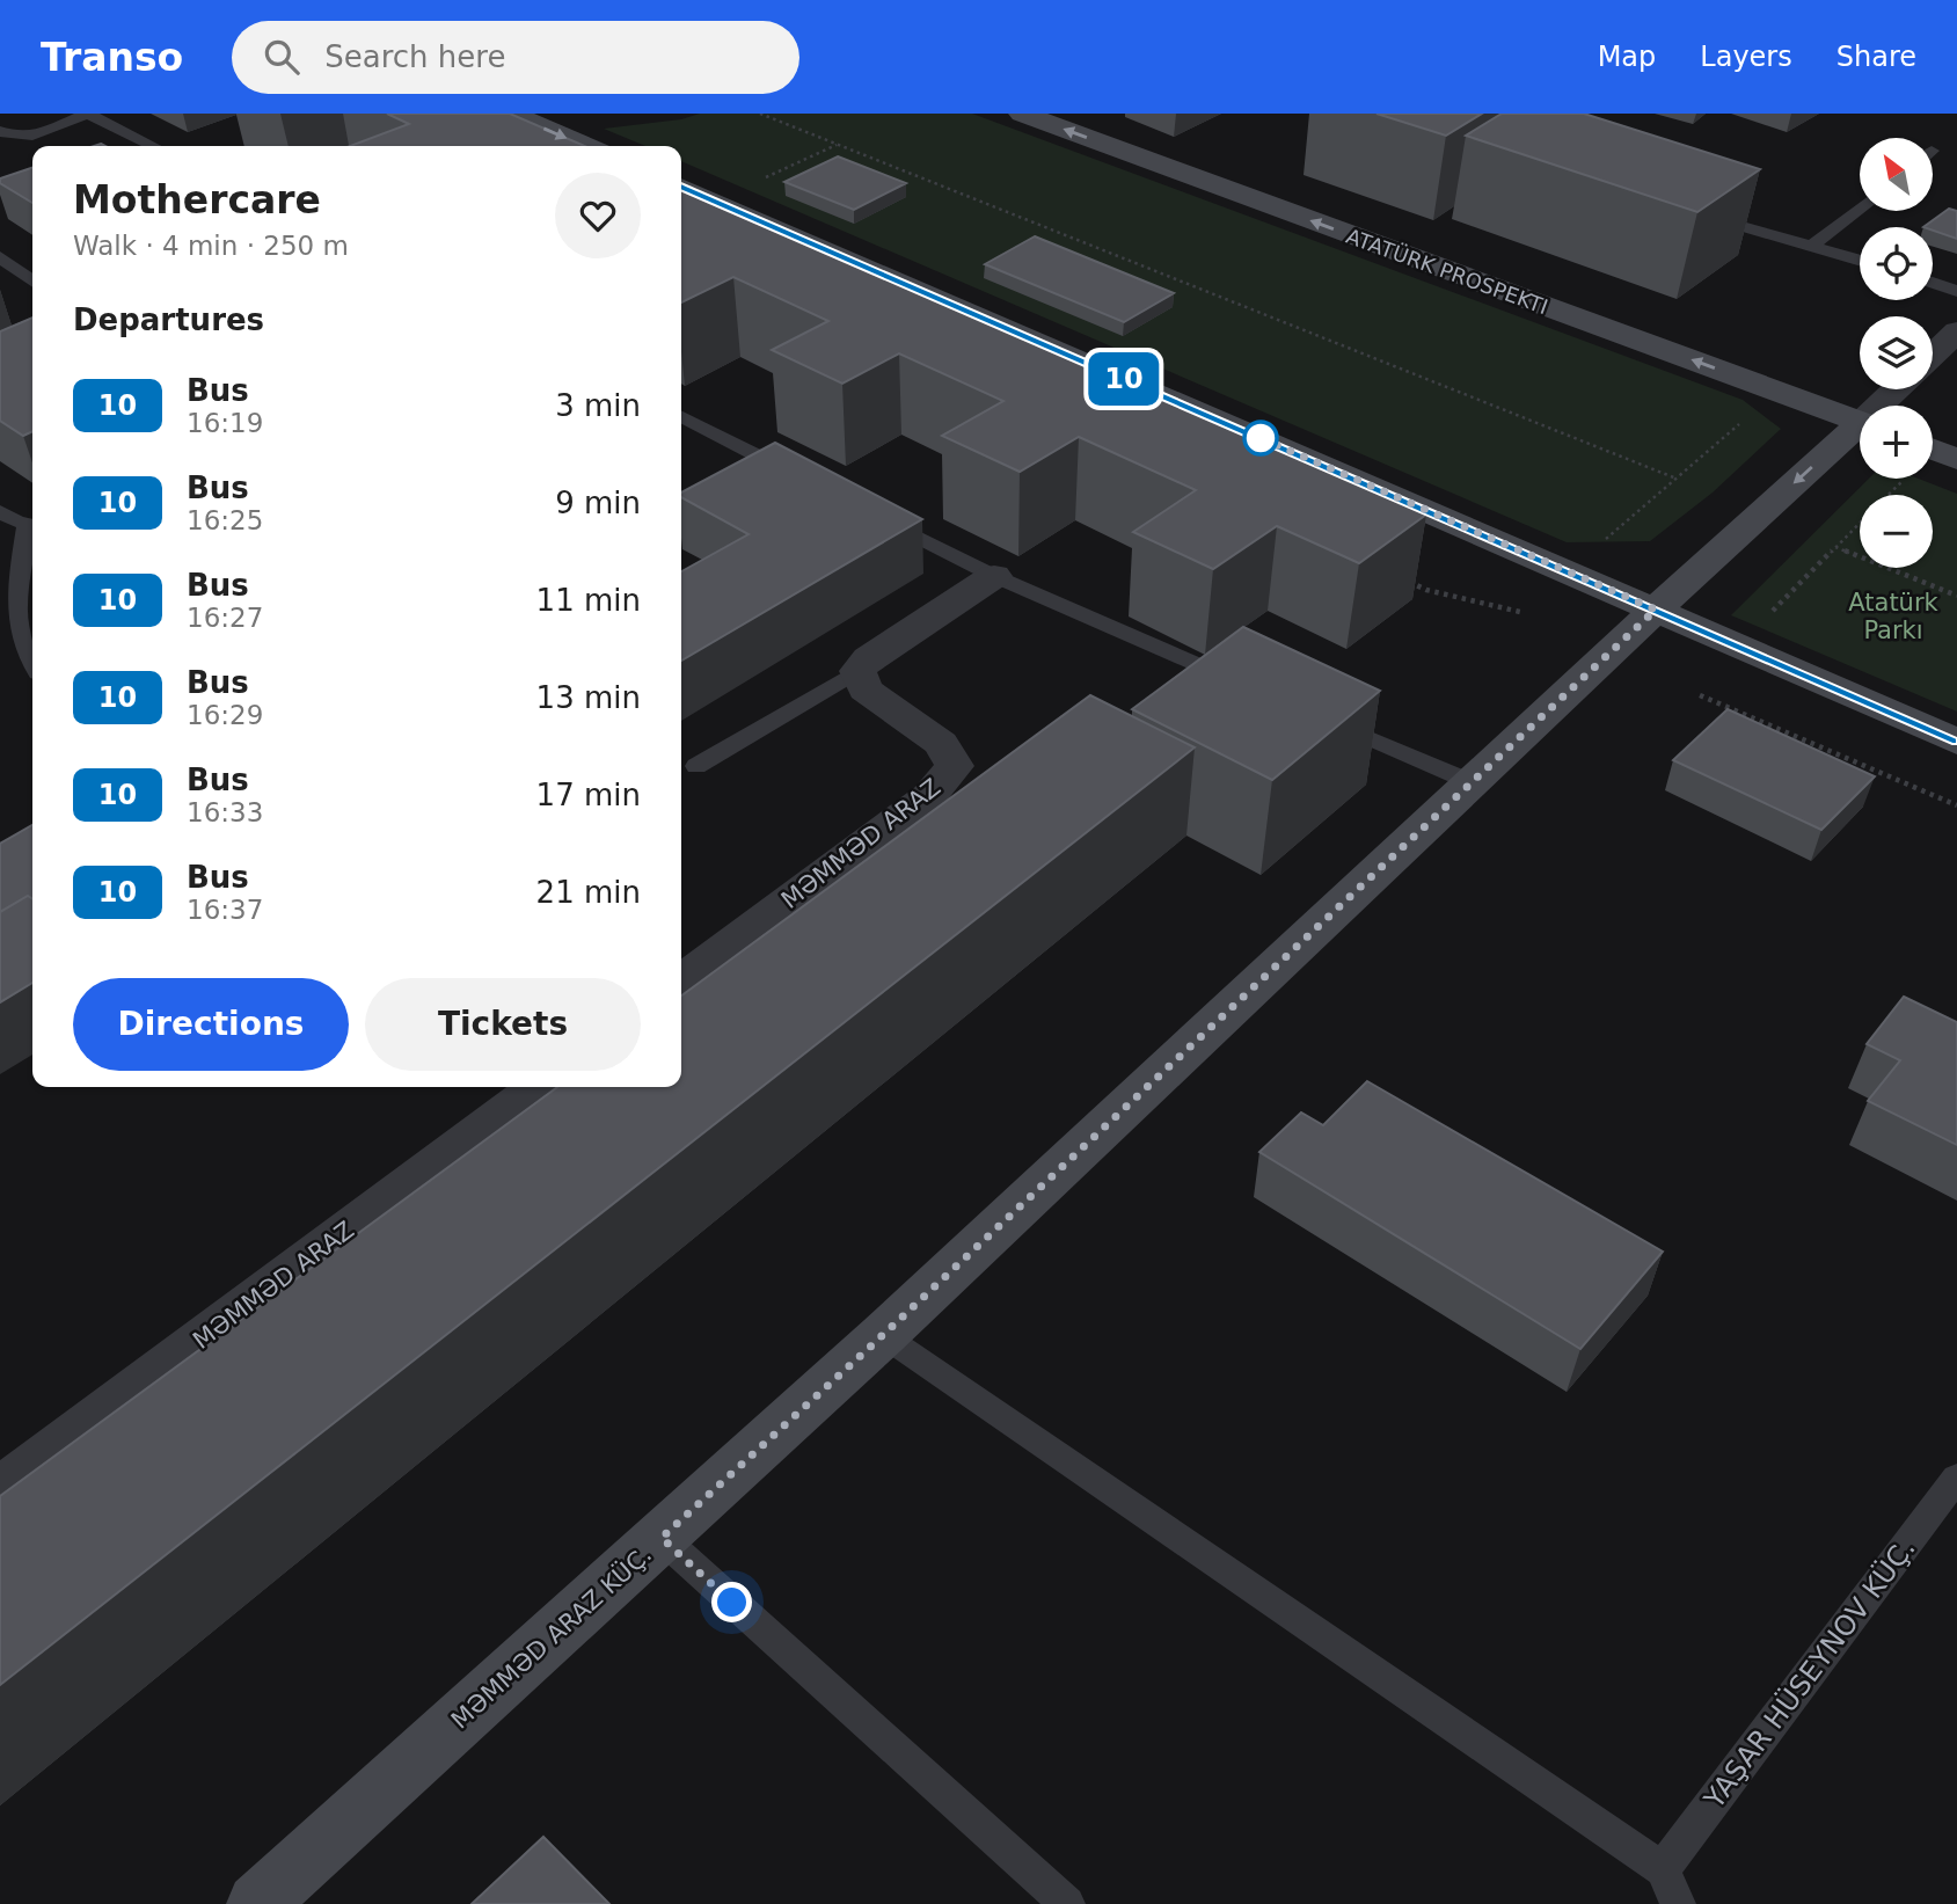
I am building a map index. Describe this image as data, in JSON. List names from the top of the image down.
{
  "streets": {
    "main road": ["ATATÜRK PROSPEKTI", "MƏMMƏD ARAZ KÜÇ."],
    "street": ["MƏMMƏD ARAZ"],
    "lane": ["YAŞAR HÜSEYNOV KÜÇ."]
  },
  "parks": ["Atatürk Parkı"],
  "lines": ["bus line 10"],
  "north": "top left",
  "page": {
    "header": "Transo",
    "search": "Search here",
    "nav": ["Map", "Layers", "Share"],
    "on_map": "10",
    "map_buttons": ["+", "−"],
    "heading": [
      ["Mothercare", "Walk · 4 min · 250 m"],
      "Departures"
    ],
    "list": [
      {
        "mark": "10",
        "name": "Bus",
        "note": "16:19",
        "value": "3 min"
      },
      {
        "mark": "10",
        "name": "Bus",
        "note": "16:25",
        "value": "9 min"
      },
      {
        "mark": "10",
        "name": "Bus",
        "note": "16:27",
        "value": "11 min"
      },
      {
        "mark": "10",
        "name": "Bus",
        "note": "16:29",
        "value": "13 min"
      },
      {
        "mark": "10",
        "name": "Bus",
        "note": "16:33",
        "value": "17 min"
      },
      {
        "mark": "10",
        "name": "Bus",
        "note": "16:37",
        "value": "21 min"
      }
    ],
    "buttons": ["Directions", "Tickets"]
  }
}
